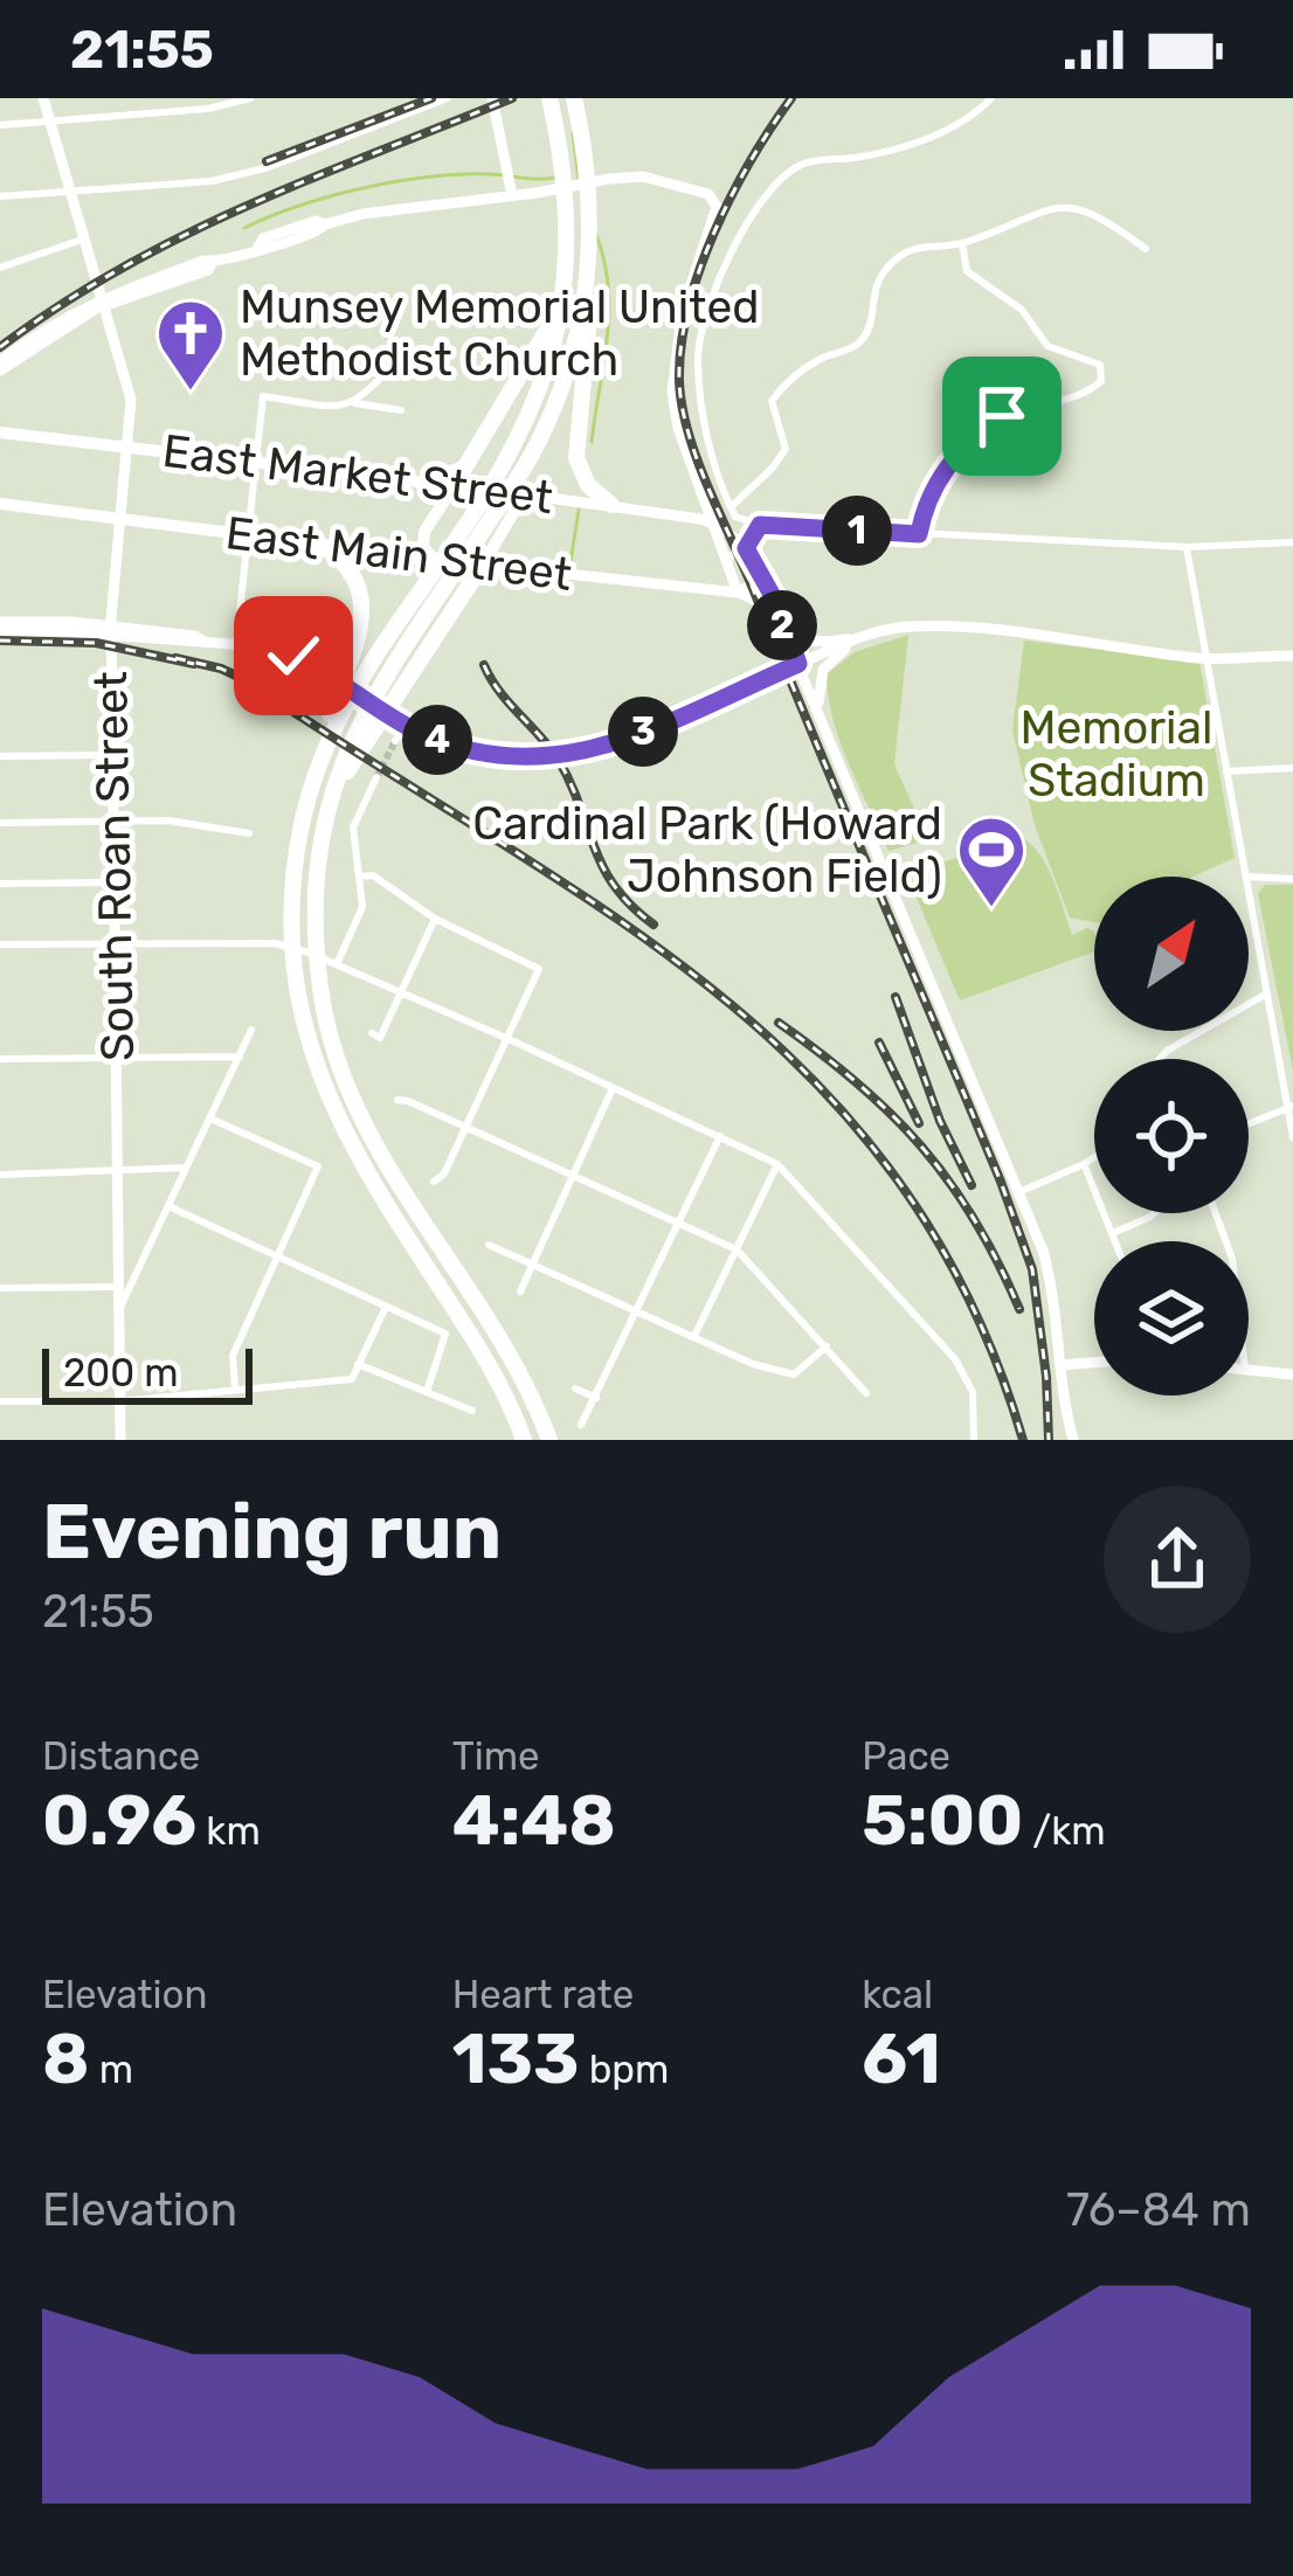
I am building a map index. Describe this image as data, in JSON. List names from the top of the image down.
{
  "streets": {
    "main road": ["East Market Street", "East Main Street", "South Roan Street"]
  },
  "crossings": [
    ["East Market Street", "East Main Street"],
    ["East Market Street", "South Roan Street"],
    ["East Main Street", "South Roan Street"]
  ],
  "parks": ["Memorial Stadium"],
  "places": {
    "church": ["Munsey Memorial United Methodist Church"],
    "sports": ["Cardinal Park (Howard Johnson Field)"]
  },
  "scale_bar": "200 m",
  "north": "top right",
  "page": {
    "status": "21:55",
    "pins": [
      "1",
      "2",
      "3",
      "4"
    ],
    "scale": "200 m",
    "heading": ["Evening run", "21:55"],
    "stats": [
      ["Distance", "0.96 km"],
      ["Time", "4:48"],
      ["Pace", "5:00 /km"],
      ["Elevation", "8 m"],
      ["Heart rate", "133 bpm"],
      ["kcal", "61"]
    ],
    "chart": ["Elevation", "76–84 m"]
  }
}
